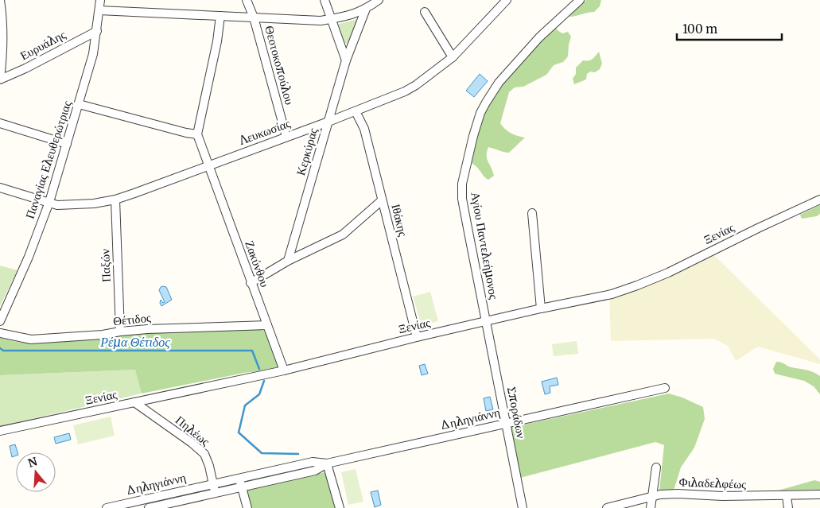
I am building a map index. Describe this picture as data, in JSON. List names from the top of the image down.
{
  "streets": {
    "street": [
      "Ευρυάλης",
      "Θεοτοκοπούλου",
      "Λευκωσίας",
      "Κερκύρας",
      "Παναγίας Ελευθερώτριας",
      "Ιθάκης",
      "Ξενίας",
      "Αγίου Παντελεήμονος",
      "Ζακύνθου",
      "Παξών",
      "Θέτιδος",
      "Σποράδων",
      "Δηληγιάννη",
      "Πηλέως",
      "Φιλαδελφέως"
    ]
  },
  "crossings": [
    ["Ευρυάλης", "Παναγίας Ελευθερώτριας"],
    ["Θεοτοκοπούλου", "Λευκωσίας"],
    ["Λευκωσίας", "Κερκύρας"],
    ["Λευκωσίας", "Παναγίας Ελευθερώτριας"],
    ["Λευκωσίας", "Ιθάκης"],
    ["Λευκωσίας", "Ζακύνθου"],
    ["Λευκωσίας", "Παξών"],
    ["Ιθάκης", "Ξενίας"],
    ["Ξενίας", "Αγίου Παντελεήμονος"],
    ["Ξενίας", "Ζακύνθου"],
    ["Ξενίας", "Σποράδων"],
    ["Ξενίας", "Πηλέως"],
    ["Αγίου Παντελεήμονος", "Σποράδων"],
    ["Ζακύνθου", "Θέτιδος"],
    ["Παξών", "Θέτιδος"],
    ["Σποράδων", "Δηληγιάννη"],
    ["Δηληγιάννη", "Πηλέως"]
  ],
  "water": ["Ρέμα Θέτιδος"],
  "scale_bar": "100 m",
  "north": "top"
}
